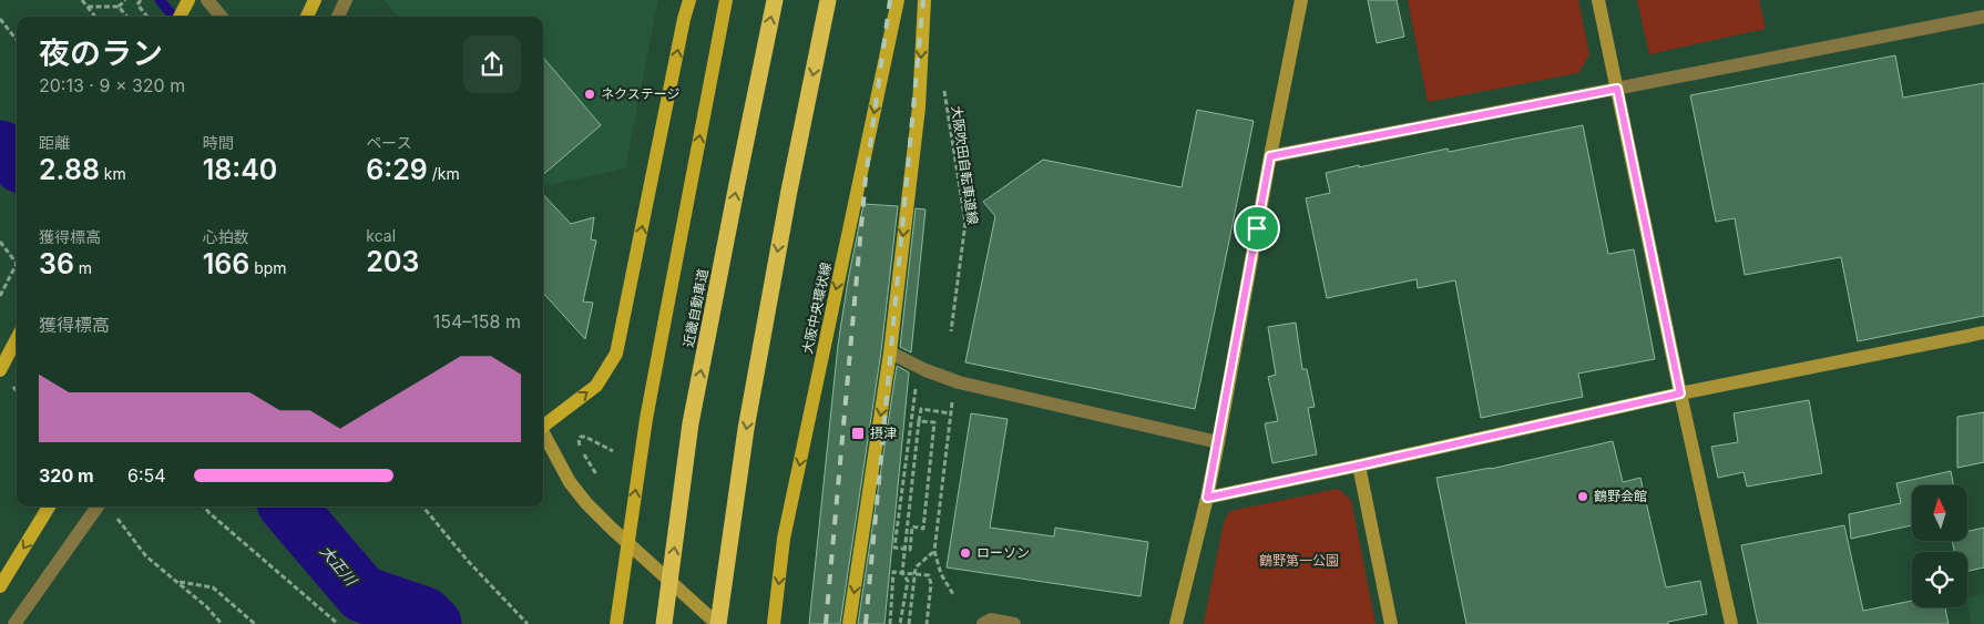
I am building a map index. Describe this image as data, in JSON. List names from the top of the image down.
{
  "streets": {
    "highway": ["近畿自動車道"],
    "main road": ["大阪中央環状線"],
    "path": ["大阪吹田自転車道線"]
  },
  "water": ["大正川"],
  "parks": ["鶴野第一公園"],
  "places": {
    "other": ["ネクステージ", "鶴野会館", "ローソン"],
    "transit": ["摂津"]
  },
  "north": "top",
  "page": {
    "heading": ["夜のラン", "20:13 · 9 × 320 m"],
    "stats": [
      ["距離", "2.88 km"],
      ["時間", "18:40"],
      ["ペース", "6:29 /km"],
      ["獲得標高", "36 m"],
      ["心拍数", "166 bpm"],
      ["kcal", "203"]
    ],
    "chart": ["獲得標高", "154–158 m"],
    "list": [
      {
        "name": "320 m",
        "note": "6:54"
      }
    ]
  }
}
